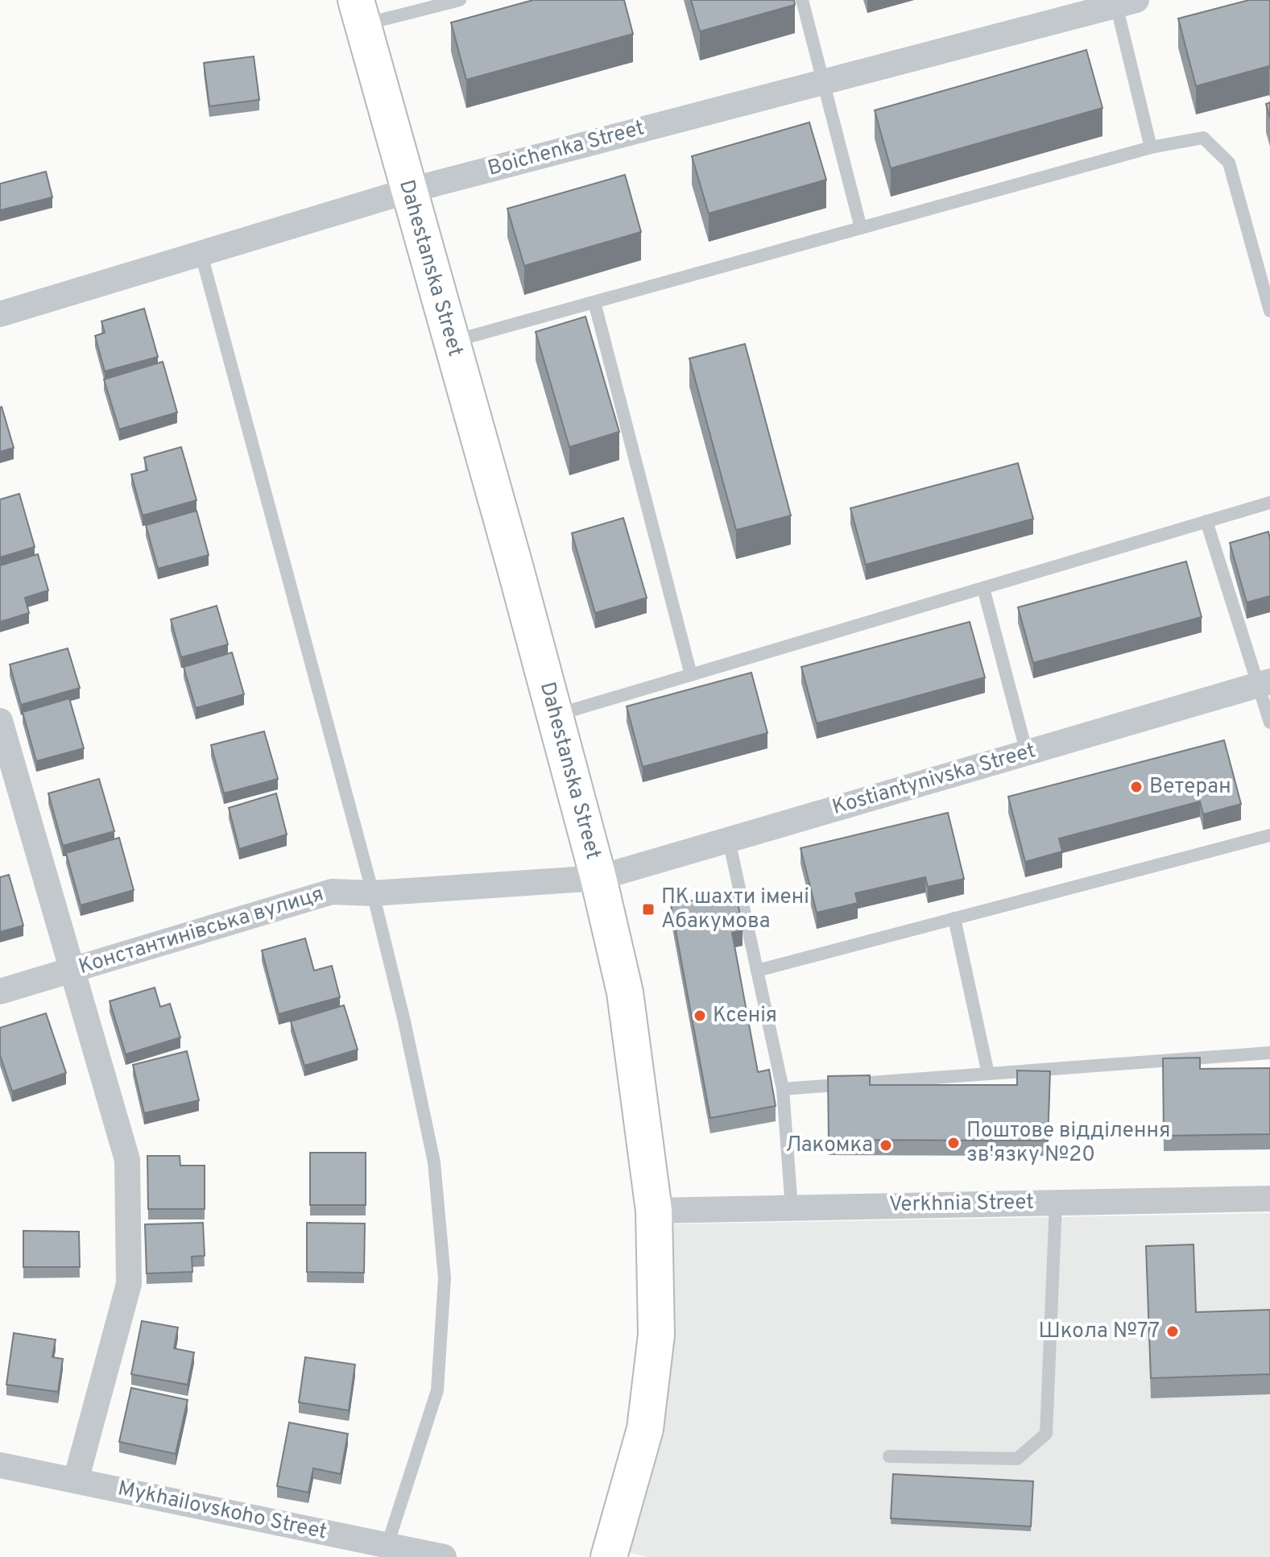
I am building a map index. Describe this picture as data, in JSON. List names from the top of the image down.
{
  "streets": {
    "street": [
      "Boichenka Street",
      "Dahestanska Street",
      "Kostiantynivska Street",
      "Константинівська вулиця",
      "Verkhnia Street",
      "Mykhailovskoho Street"
    ]
  },
  "crossings": [
    ["Boichenka Street", "Dahestanska Street"],
    ["Dahestanska Street", "Kostiantynivska Street"],
    ["Dahestanska Street", "Константинівська вулиця"],
    ["Dahestanska Street", "Verkhnia Street"],
    ["Kostiantynivska Street", "Константинівська вулиця"]
  ],
  "places": {
    "other": [
      "Ветеран",
      "Ксенія",
      "Поштове відділення зв'язку №20",
      "Лакомка",
      "Школа №77"
    ],
    "transit": ["ПК шахти імені Абакумова"]
  }
}
